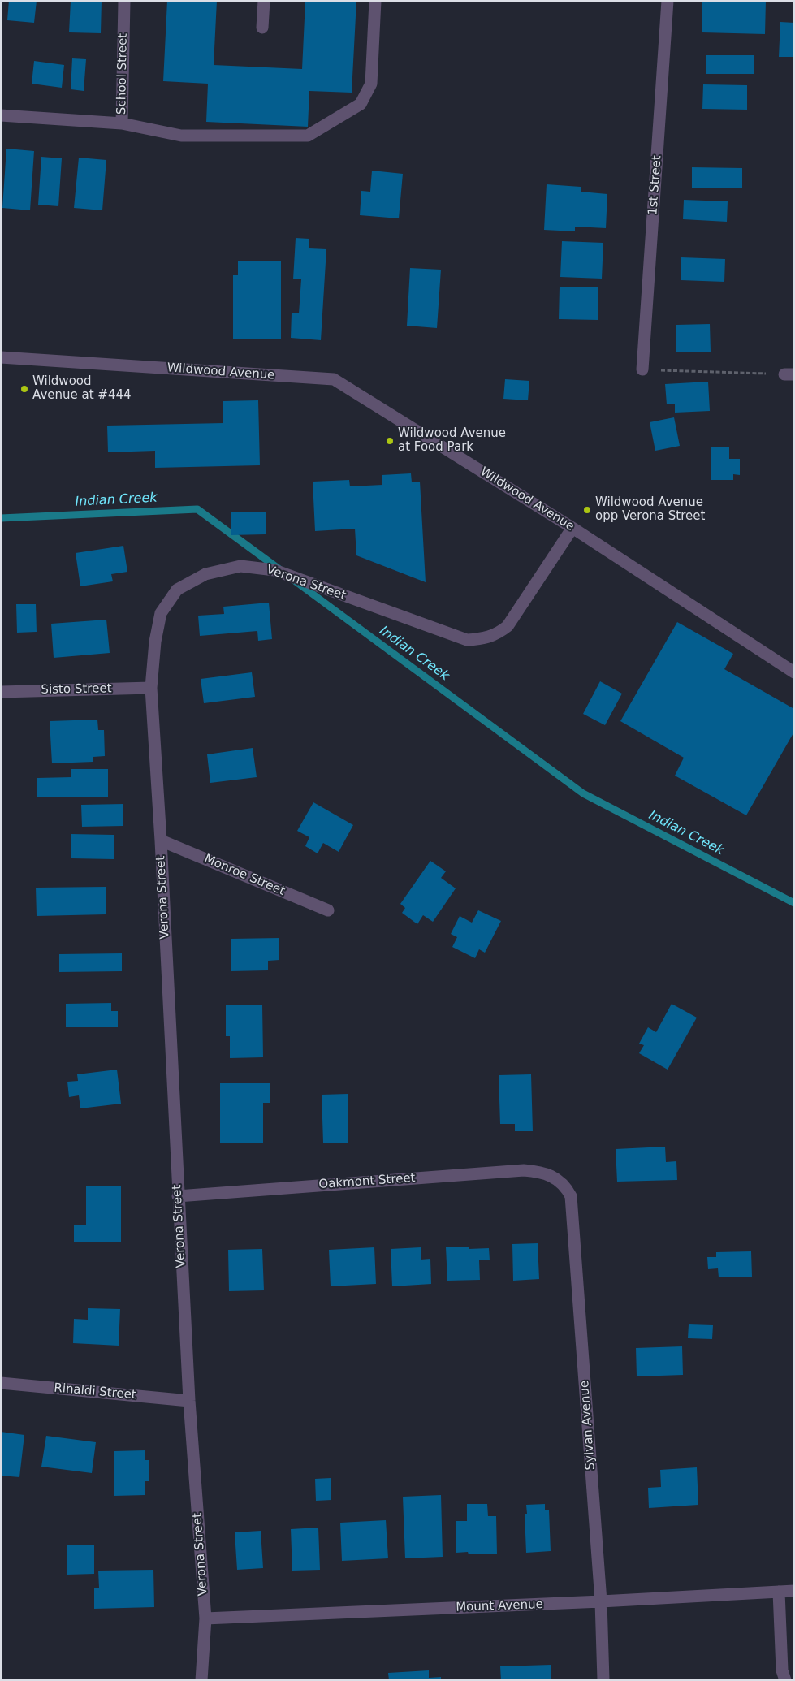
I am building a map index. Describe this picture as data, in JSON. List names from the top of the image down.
{
  "streets": {
    "street": [
      "School Street",
      "1st Street",
      "Wildwood Avenue",
      "Verona Street",
      "Sisto Street",
      "Monroe Street",
      "Oakmont Street",
      "Rinaldi Street",
      "Sylvan Avenue",
      "Mount Avenue"
    ]
  },
  "crossings": [
    ["Wildwood Avenue", "Verona Street"],
    ["Verona Street", "Sisto Street"],
    ["Verona Street", "Monroe Street"],
    ["Verona Street", "Oakmont Street"],
    ["Verona Street", "Rinaldi Street"],
    ["Verona Street", "Mount Avenue"],
    ["Oakmont Street", "Sylvan Avenue"],
    ["Sylvan Avenue", "Mount Avenue"]
  ],
  "water": ["Indian Creek"],
  "places": ["Wildwood Avenue at #444", "Wildwood Avenue at Food Park", "Wildwood Avenue opp Verona Street"]
}
